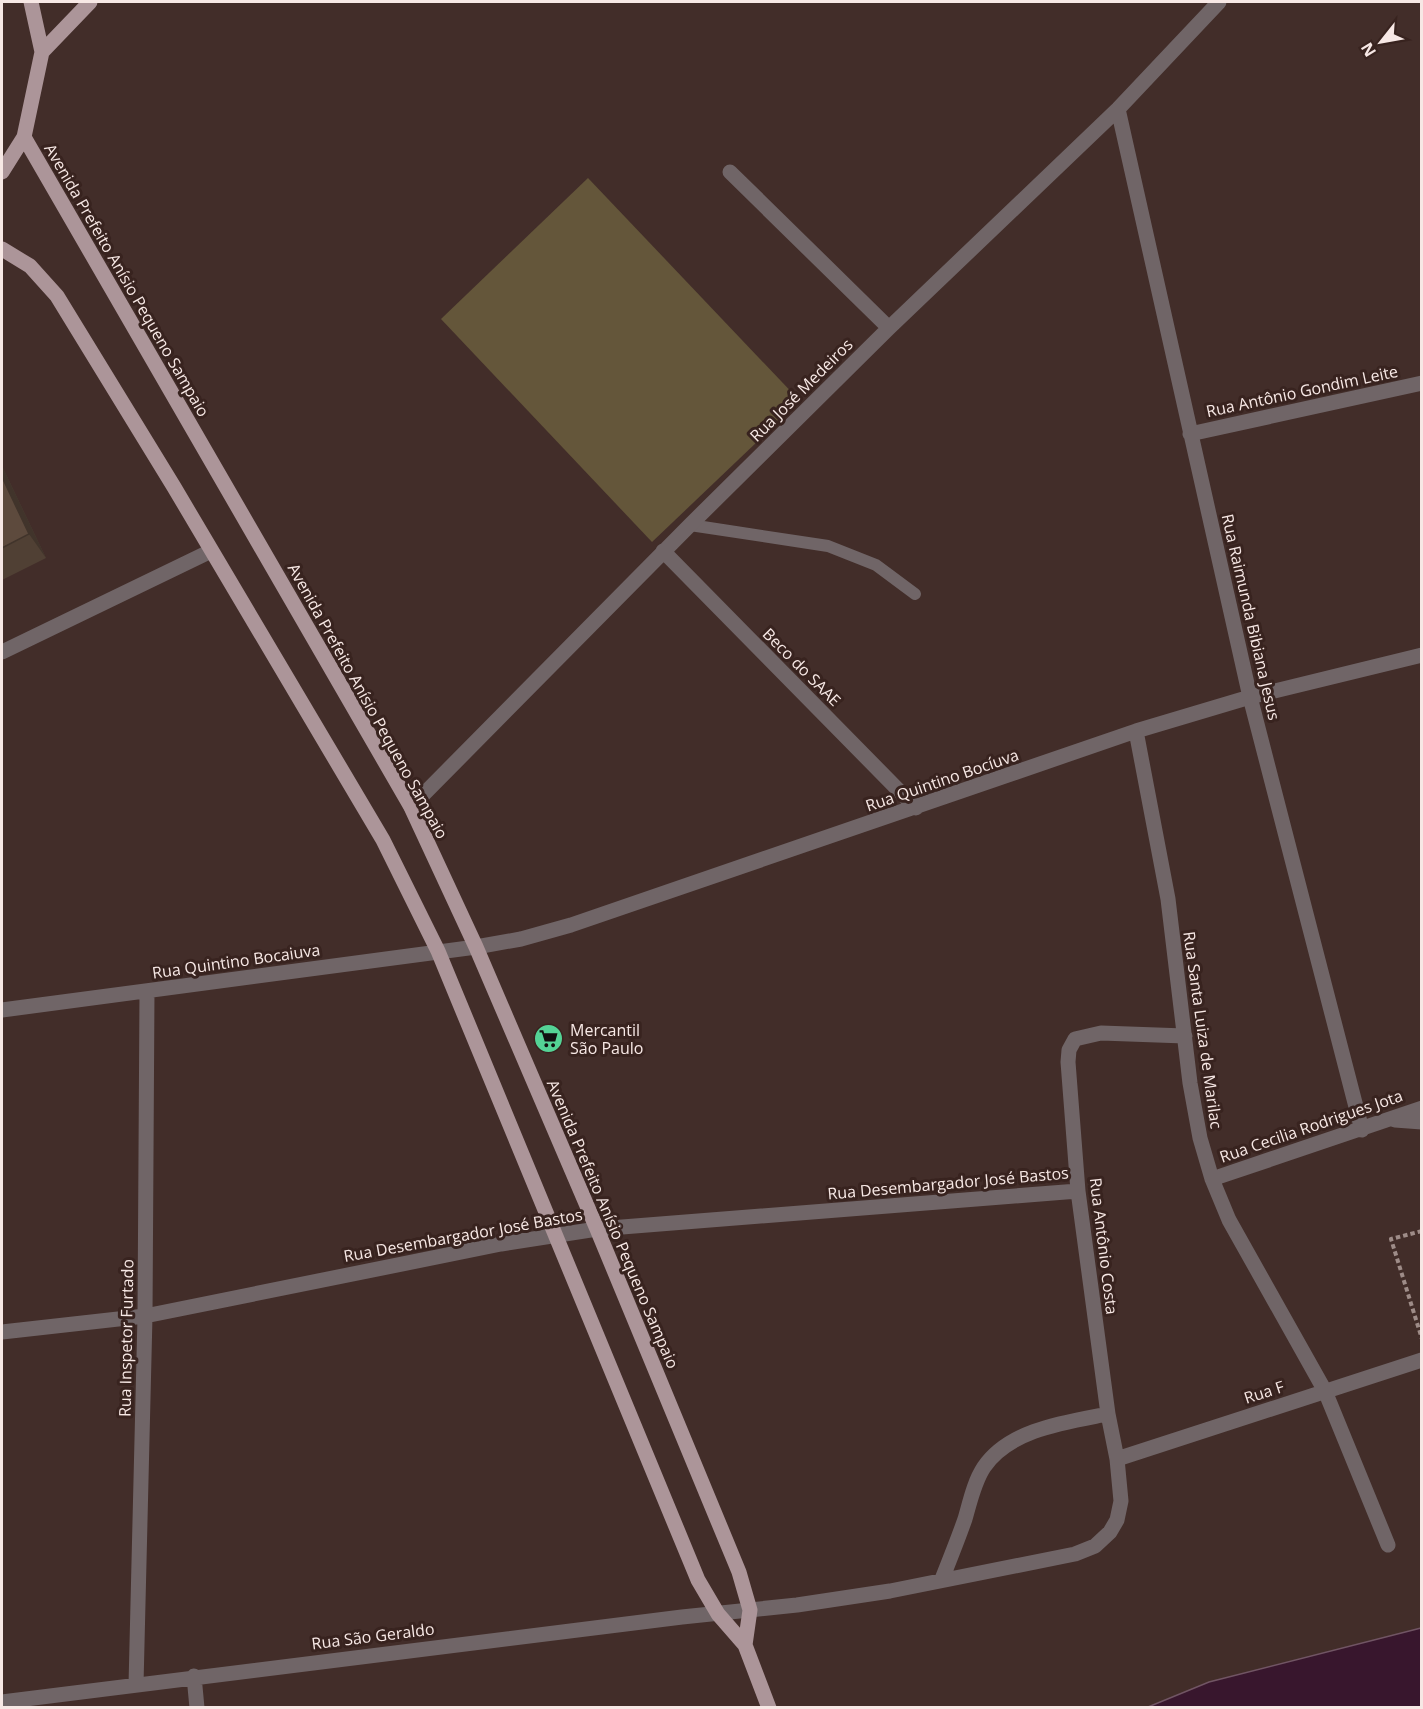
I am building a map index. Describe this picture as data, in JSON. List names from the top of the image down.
{
  "streets": {
    "main road": ["Avenida Prefeito Anísio Pequeno Sampaio"],
    "street": [
      "Rua José Medeiros",
      "Rua Antônio Gondim Leite",
      "Rua Raimunda Bibiana Jesus",
      "Beco do SAAE",
      "Rua Quintino Bocíuva",
      "Rua Quintino Bocaiuva",
      "Rua Santa Luiza de Marilac",
      "Rua Cecilia Rodrigues Jota",
      "Rua Desembargador José Bastos",
      "Rua Antônio Costa",
      "Rua Inspetor Furtado",
      "Rua F",
      "Rua São Geraldo"
    ]
  },
  "crossings": [
    ["Avenida Prefeito Anísio Pequeno Sampaio", "Rua José Medeiros"],
    ["Avenida Prefeito Anísio Pequeno Sampaio", "Rua Quintino Bocíuva"],
    ["Avenida Prefeito Anísio Pequeno Sampaio", "Rua Quintino Bocaiuva"],
    ["Avenida Prefeito Anísio Pequeno Sampaio", "Rua Desembargador José Bastos"],
    ["Avenida Prefeito Anísio Pequeno Sampaio", "Rua São Geraldo"],
    ["Rua José Medeiros", "Rua Raimunda Bibiana Jesus"],
    ["Rua José Medeiros", "Beco do SAAE"],
    ["Rua Antônio Gondim Leite", "Rua Raimunda Bibiana Jesus"],
    ["Rua Raimunda Bibiana Jesus", "Rua Quintino Bocíuva"],
    ["Rua Raimunda Bibiana Jesus", "Rua Cecilia Rodrigues Jota"],
    ["Beco do SAAE", "Rua Quintino Bocíuva"],
    ["Rua Quintino Bocíuva", "Rua Quintino Bocaiuva"],
    ["Rua Quintino Bocíuva", "Rua Santa Luiza de Marilac"],
    ["Rua Quintino Bocaiuva", "Rua Inspetor Furtado"],
    ["Rua Santa Luiza de Marilac", "Rua Cecilia Rodrigues Jota"],
    ["Rua Santa Luiza de Marilac", "Rua Antônio Costa"],
    ["Rua Santa Luiza de Marilac", "Rua F"],
    ["Rua Desembargador José Bastos", "Rua Antônio Costa"],
    ["Rua Desembargador José Bastos", "Rua Inspetor Furtado"],
    ["Rua Antônio Costa", "Rua F"],
    ["Rua Antônio Costa", "Rua São Geraldo"],
    ["Rua Inspetor Furtado", "Rua São Geraldo"]
  ],
  "places": {
    "supermarket": ["Mercantil São Paulo"]
  },
  "north": "bottom left"
}
